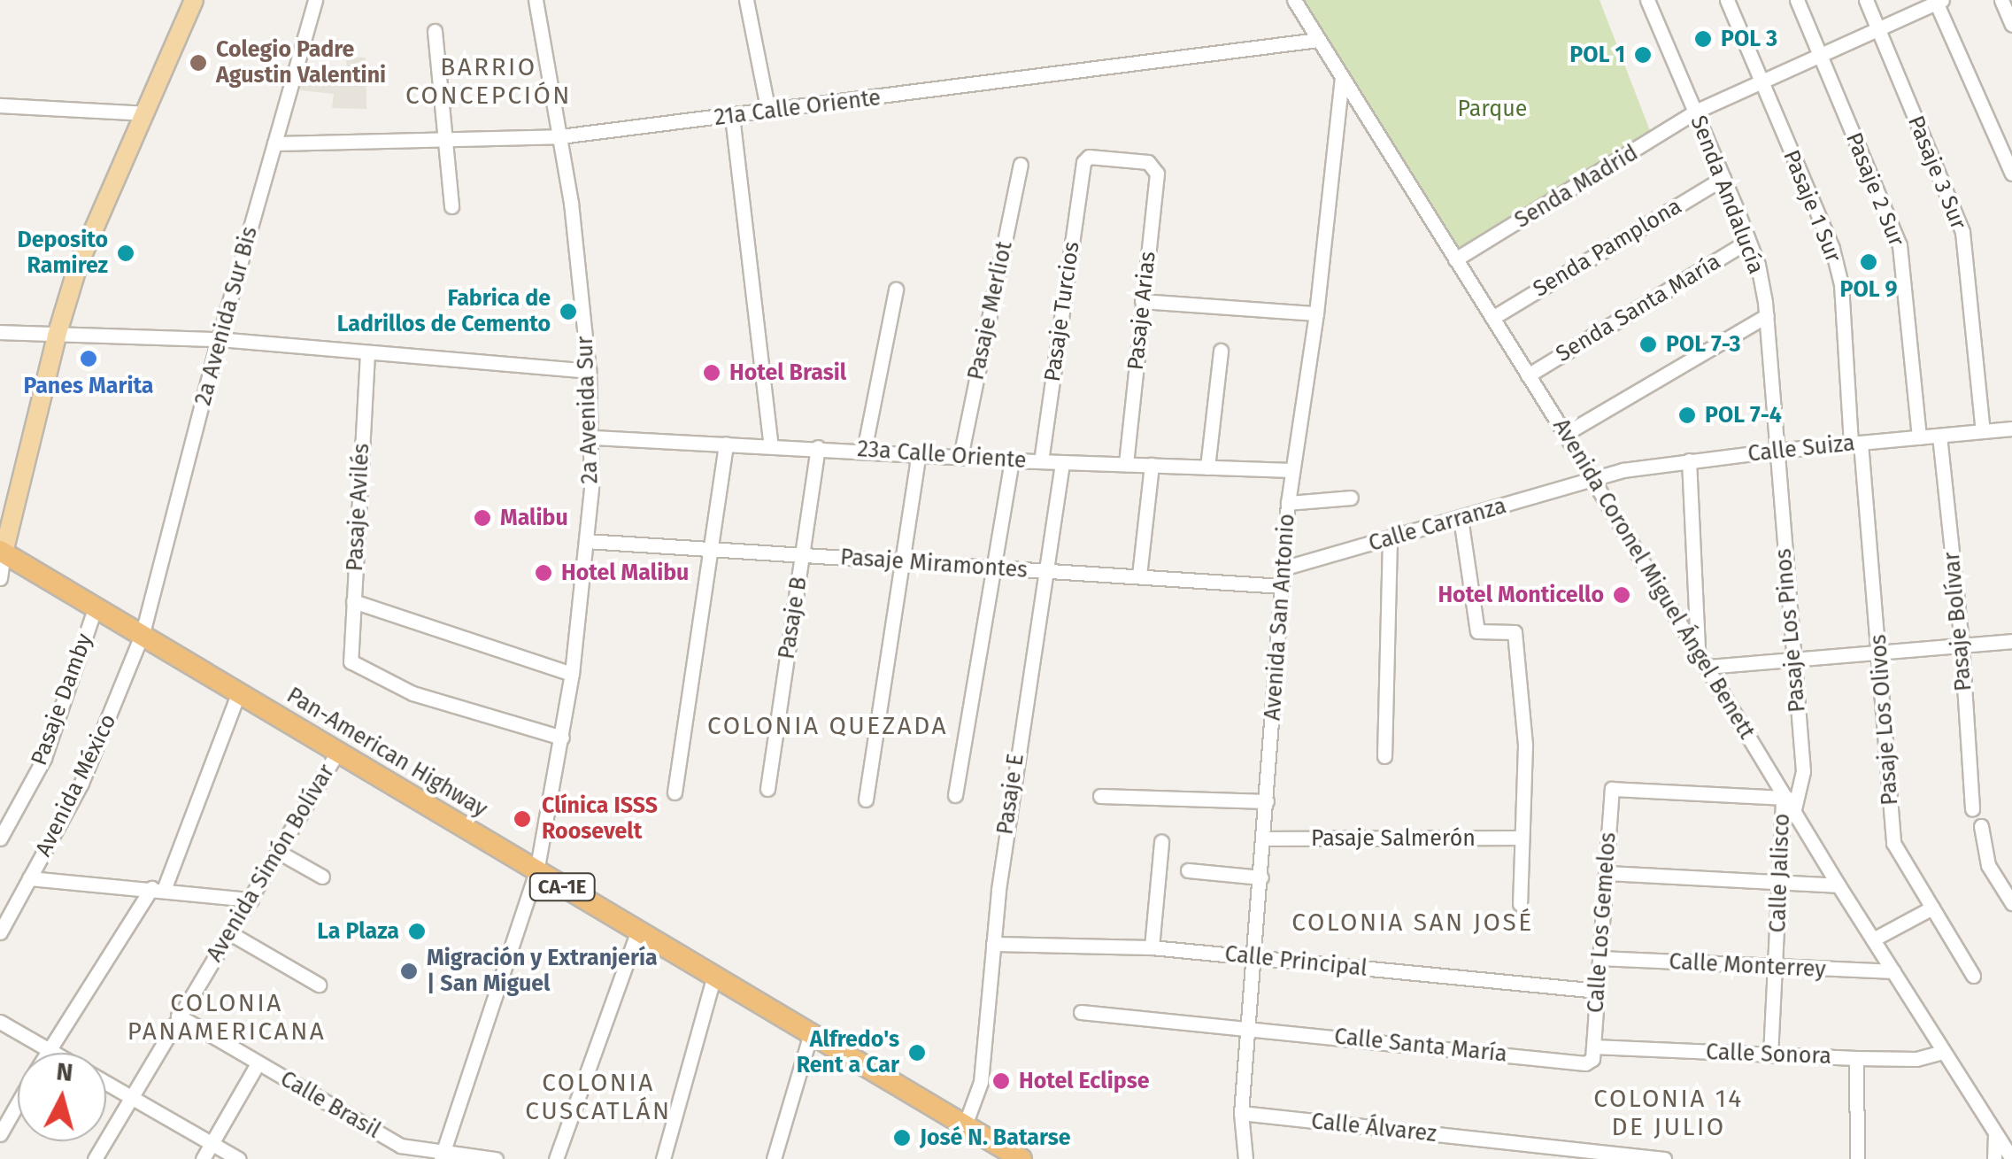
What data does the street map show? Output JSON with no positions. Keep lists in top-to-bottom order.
{
  "streets": {
    "highway": ["Pan-American Highway", "CA-1E"],
    "street": [
      "21a Calle Oriente",
      "Pasaje 3 Sur",
      "Senda Madrid",
      "Pasaje 2 Sur",
      "Senda Andalucía",
      "Pasaje 1 Sur",
      "Senda Pamplona",
      "Senda Santa María",
      "Pasaje Merliot",
      "Pasaje Arias",
      "Pasaje Turcios",
      "2a Avenida Sur Bis",
      "2a Avenida Sur",
      "Calle Suiza",
      "23a Calle Oriente",
      "Pasaje Avilés",
      "Calle Carranza",
      "Pasaje Miramontes",
      "Avenida Coronel Miguel Ángel Benett",
      "Avenida San Antonio",
      "Pasaje B",
      "Pasaje Bolívar",
      "Pasaje Los Pinos",
      "Pasaje Damby",
      "Pasaje Los Olivos",
      "Avenida México",
      "Pasaje E",
      "Pasaje Salmerón",
      "Avenida Simón Bolívar",
      "Calle Jalisco",
      "Calle Los Gemelos",
      "Calle Principal",
      "Calle Monterrey",
      "Calle Santa María",
      "Calle Sonora",
      "Calle Brasil",
      "Calle Álvarez"
    ]
  },
  "crossings": [
    ["21a Calle Oriente", "2a Avenida Sur Bis"],
    ["21a Calle Oriente", "2a Avenida Sur"],
    ["21a Calle Oriente", "Avenida Coronel Miguel Ángel Benett"],
    ["Pasaje 3 Sur", "Senda Madrid"],
    ["Pasaje 3 Sur", "Calle Suiza"],
    ["Senda Madrid", "Pasaje 2 Sur"],
    ["Senda Madrid", "Senda Andalucía"],
    ["Senda Madrid", "Pasaje 1 Sur"],
    ["Senda Madrid", "Avenida Coronel Miguel Ángel Benett"],
    ["Pasaje 2 Sur", "Calle Suiza"],
    ["Senda Andalucía", "Senda Pamplona"],
    ["Senda Andalucía", "Senda Santa María"],
    ["Senda Andalucía", "Calle Suiza"],
    ["Senda Andalucía", "Pasaje Los Pinos"],
    ["Pasaje 1 Sur", "Calle Suiza"],
    ["Pasaje 1 Sur", "Pasaje Los Olivos"],
    ["Senda Pamplona", "Avenida Coronel Miguel Ángel Benett"],
    ["Senda Santa María", "Avenida Coronel Miguel Ángel Benett"],
    ["Pasaje Merliot", "23a Calle Oriente"],
    ["Pasaje Arias", "Pasaje Turcios"],
    ["Pasaje Arias", "23a Calle Oriente"],
    ["Pasaje Turcios", "23a Calle Oriente"],
    ["2a Avenida Sur Bis", "Pan-American Highway"],
    ["2a Avenida Sur Bis", "Avenida México"],
    ["2a Avenida Sur", "23a Calle Oriente"],
    ["2a Avenida Sur", "Pasaje Avilés"],
    ["2a Avenida Sur", "Pasaje Miramontes"],
    ["2a Avenida Sur", "Pan-American Highway"],
    ["2a Avenida Sur", "Calle Brasil"],
    ["Calle Suiza", "Calle Carranza"],
    ["Calle Suiza", "Avenida Coronel Miguel Ángel Benett"],
    ["Calle Suiza", "Pasaje Bolívar"],
    ["Calle Suiza", "Pasaje Los Pinos"],
    ["Calle Suiza", "Pasaje Los Olivos"],
    ["23a Calle Oriente", "Avenida San Antonio"],
    ["23a Calle Oriente", "Pasaje B"],
    ["23a Calle Oriente", "Pasaje E"],
    ["Calle Carranza", "Avenida Coronel Miguel Ángel Benett"],
    ["Calle Carranza", "Avenida San Antonio"],
    ["Pasaje Miramontes", "Avenida San Antonio"],
    ["Pasaje Miramontes", "Pasaje B"],
    ["Pasaje Miramontes", "Pasaje E"],
    ["Avenida Coronel Miguel Ángel Benett", "Avenida San Antonio"],
    ["Avenida Coronel Miguel Ángel Benett", "Pasaje Los Pinos"],
    ["Avenida Coronel Miguel Ángel Benett", "Calle Jalisco"],
    ["Avenida Coronel Miguel Ángel Benett", "Calle Los Gemelos"],
    ["Avenida Coronel Miguel Ángel Benett", "Calle Monterrey"],
    ["Avenida Coronel Miguel Ángel Benett", "Calle Sonora"],
    ["Avenida San Antonio", "Pasaje Salmerón"],
    ["Avenida San Antonio", "Calle Principal"],
    ["Avenida San Antonio", "Calle Santa María"],
    ["Avenida San Antonio", "Calle Álvarez"],
    ["Pasaje Los Pinos", "Calle Jalisco"],
    ["Pasaje Los Pinos", "Calle Los Gemelos"],
    ["Pasaje Damby", "Pan-American Highway"],
    ["Pan-American Highway", "Avenida México"],
    ["Pan-American Highway", "Pasaje E"],
    ["Pan-American Highway", "Avenida Simón Bolívar"],
    ["Pasaje E", "Calle Principal"],
    ["Avenida Simón Bolívar", "Calle Brasil"],
    ["Calle Jalisco", "Calle Los Gemelos"],
    ["Calle Jalisco", "Calle Monterrey"],
    ["Calle Jalisco", "Calle Sonora"],
    ["Calle Los Gemelos", "Calle Principal"],
    ["Calle Los Gemelos", "Calle Monterrey"],
    ["Calle Los Gemelos", "Calle Santa María"],
    ["Calle Los Gemelos", "Calle Sonora"],
    ["Calle Santa María", "Calle Sonora"]
  ],
  "districts": [
    "BARRIO CONCEPCIÓN",
    "COLONIA QUEZADA",
    "COLONIA SAN JOSÉ",
    "COLONIA PANAMERICANA",
    "COLONIA CUSCATLÁN",
    "COLONIA 14 DE JULIO"
  ],
  "parks": ["Parque"],
  "places": [
    "POL 3",
    "POL 1",
    "Colegio Padre Agustin Valentini",
    "Deposito Ramirez",
    "POL 9",
    "Fabrica de Ladrillos de Cemento",
    "POL 7-3",
    "Panes Marita",
    "Hotel Brasil",
    "POL 7-4",
    "Malibu",
    "Hotel Malibu",
    "Hotel Monticello",
    "Clínica ISSS Roosevelt",
    "La Plaza",
    "Migración y Extranjería | San Miguel",
    "Alfredo's Rent a Car",
    "Hotel Eclipse",
    "José N. Batarse"
  ],
  "north": "top"
}
